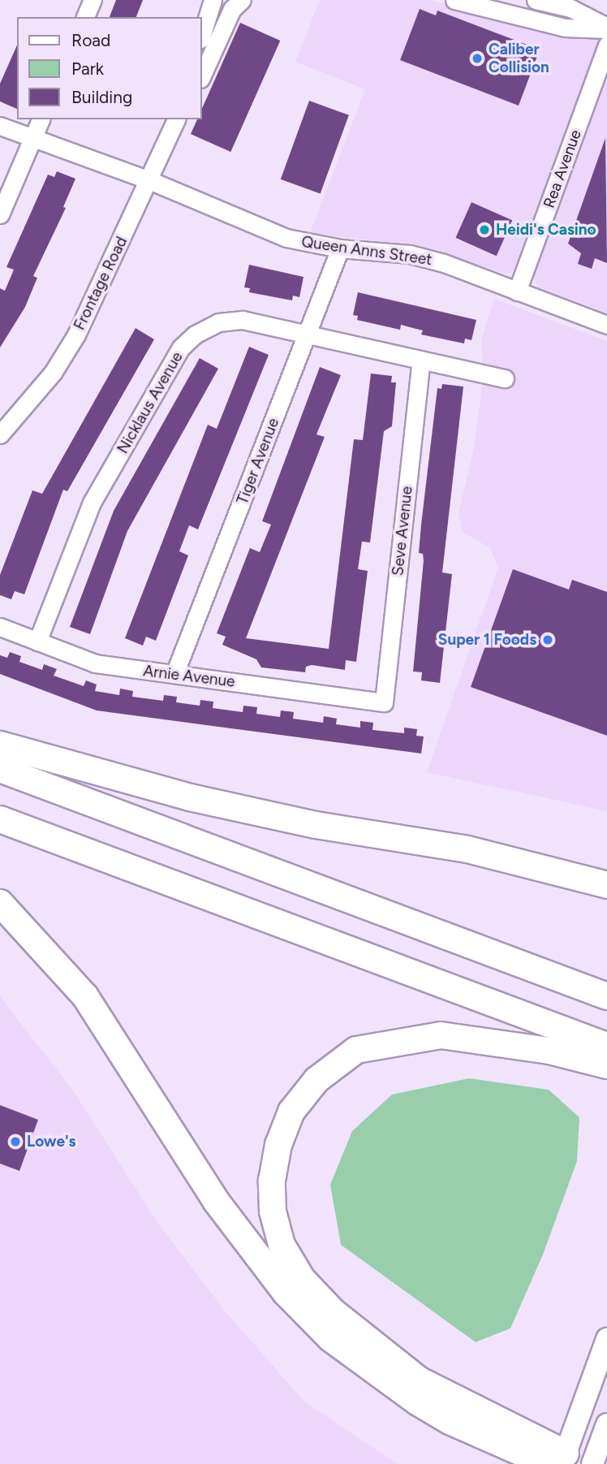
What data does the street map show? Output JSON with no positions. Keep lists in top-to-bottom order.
{
  "streets": {
    "street": [
      "Rea Avenue",
      "Queen Anns Street",
      "Frontage Road",
      "Nicklaus Avenue",
      "Tiger Avenue",
      "Seve Avenue",
      "Arnie Avenue"
    ]
  },
  "crossings": [
    ["Rea Avenue", "Queen Anns Street"],
    ["Queen Anns Street", "Frontage Road"],
    ["Queen Anns Street", "Tiger Avenue"],
    ["Nicklaus Avenue", "Tiger Avenue"],
    ["Nicklaus Avenue", "Seve Avenue"],
    ["Nicklaus Avenue", "Arnie Avenue"],
    ["Tiger Avenue", "Arnie Avenue"],
    ["Seve Avenue", "Arnie Avenue"]
  ],
  "places": [
    "Caliber Collision",
    "Heidi's Casino",
    "Super 1 Foods",
    "Lowe's"
  ],
  "legend": ["Road", "Park", "Building"]
}
